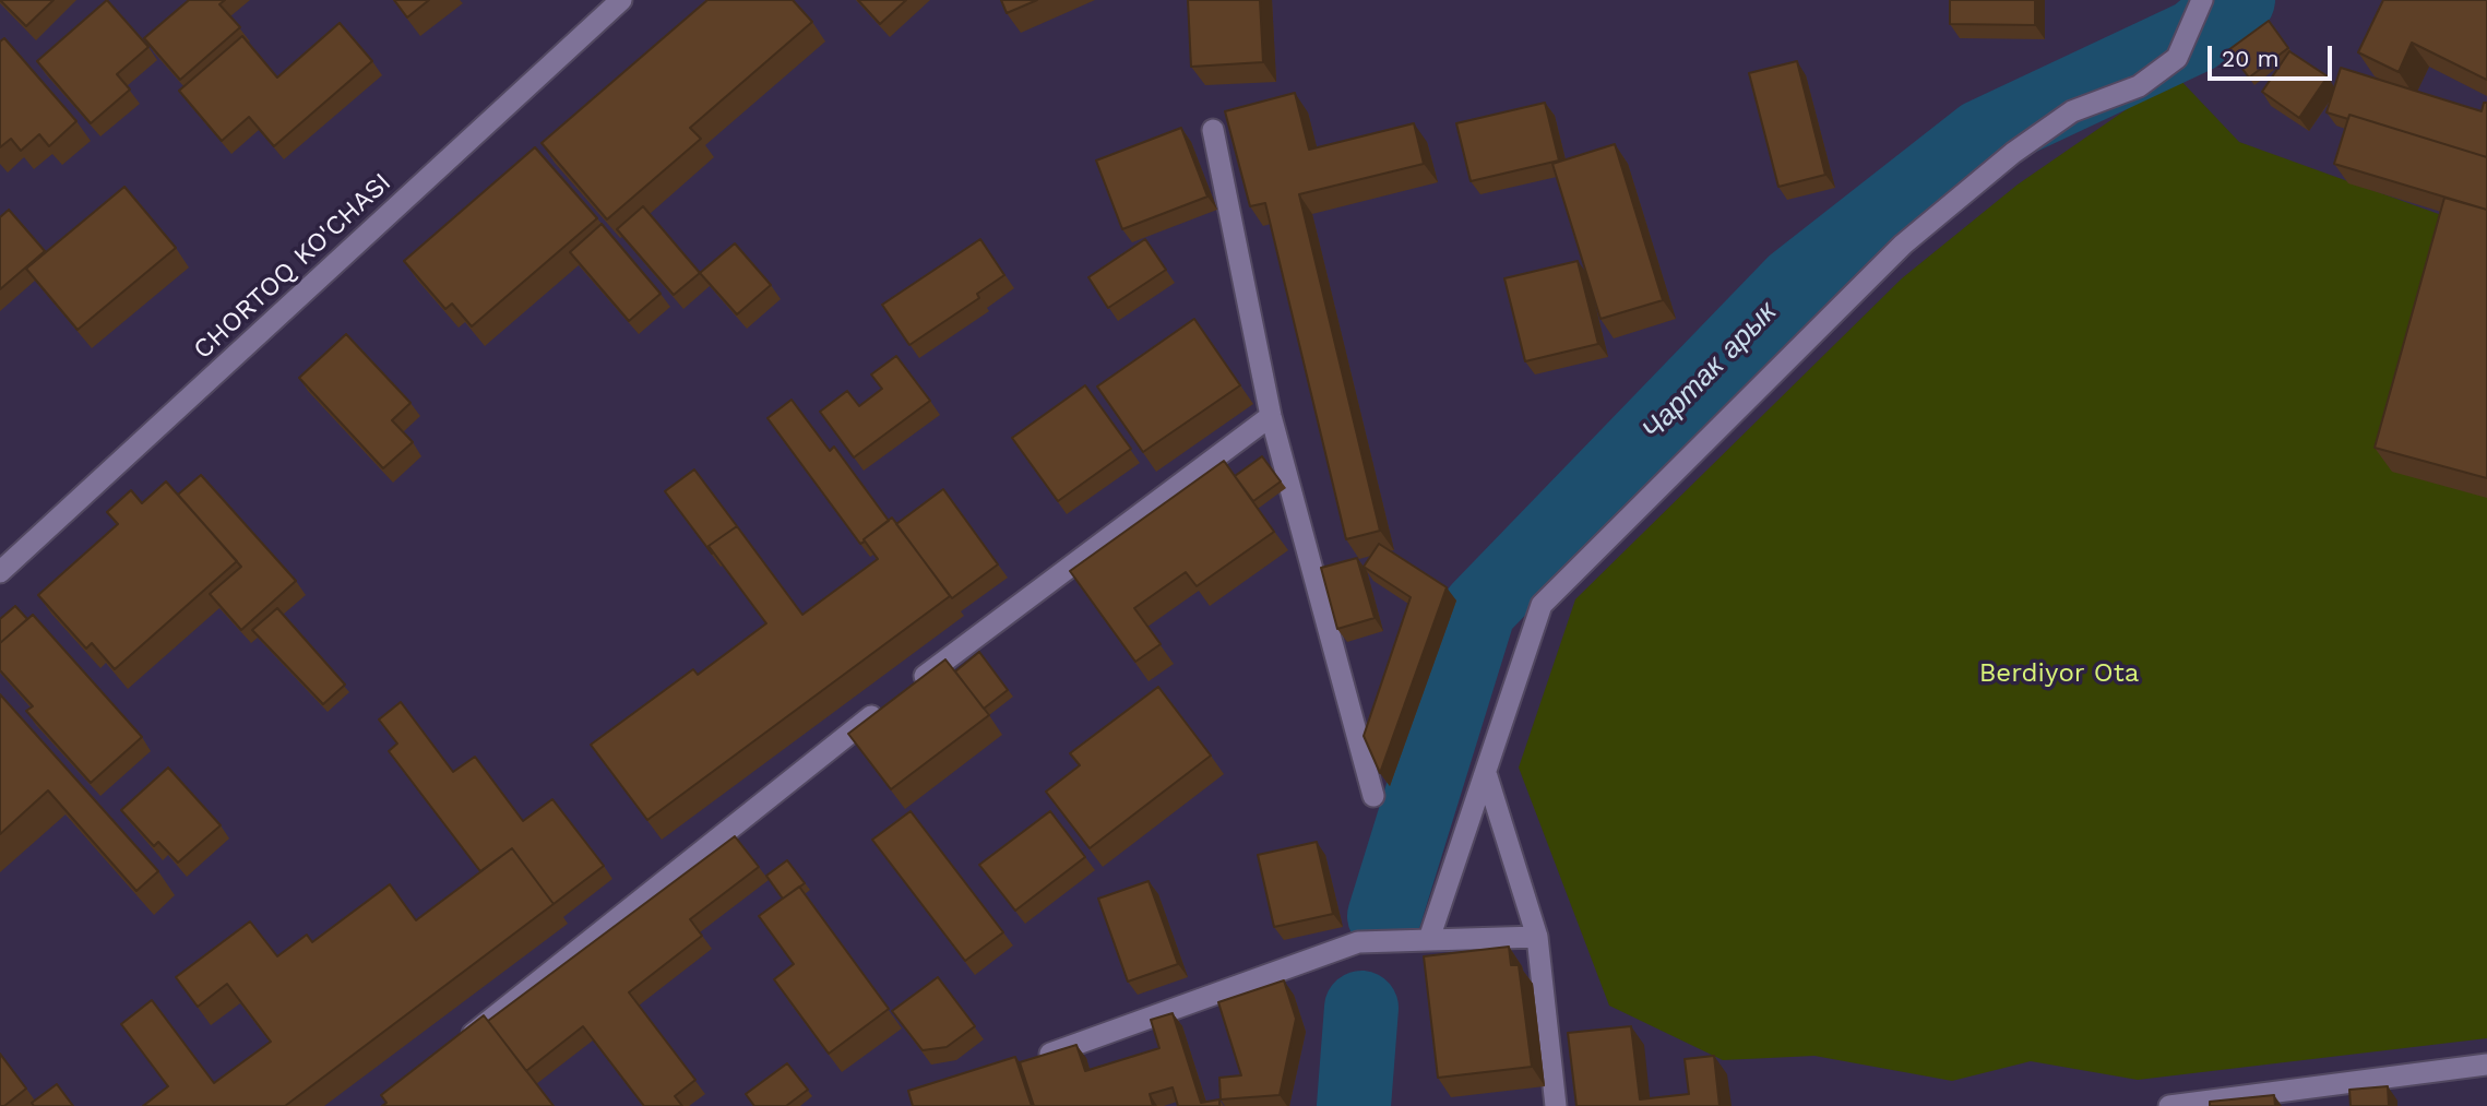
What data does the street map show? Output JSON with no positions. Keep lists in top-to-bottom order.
{
  "streets": {
    "street": ["CHORTOQ KO'CHASI"]
  },
  "water": ["Чартак арык"],
  "parks": ["Berdiyor Ota"],
  "scale_bar": "20 m"
}
